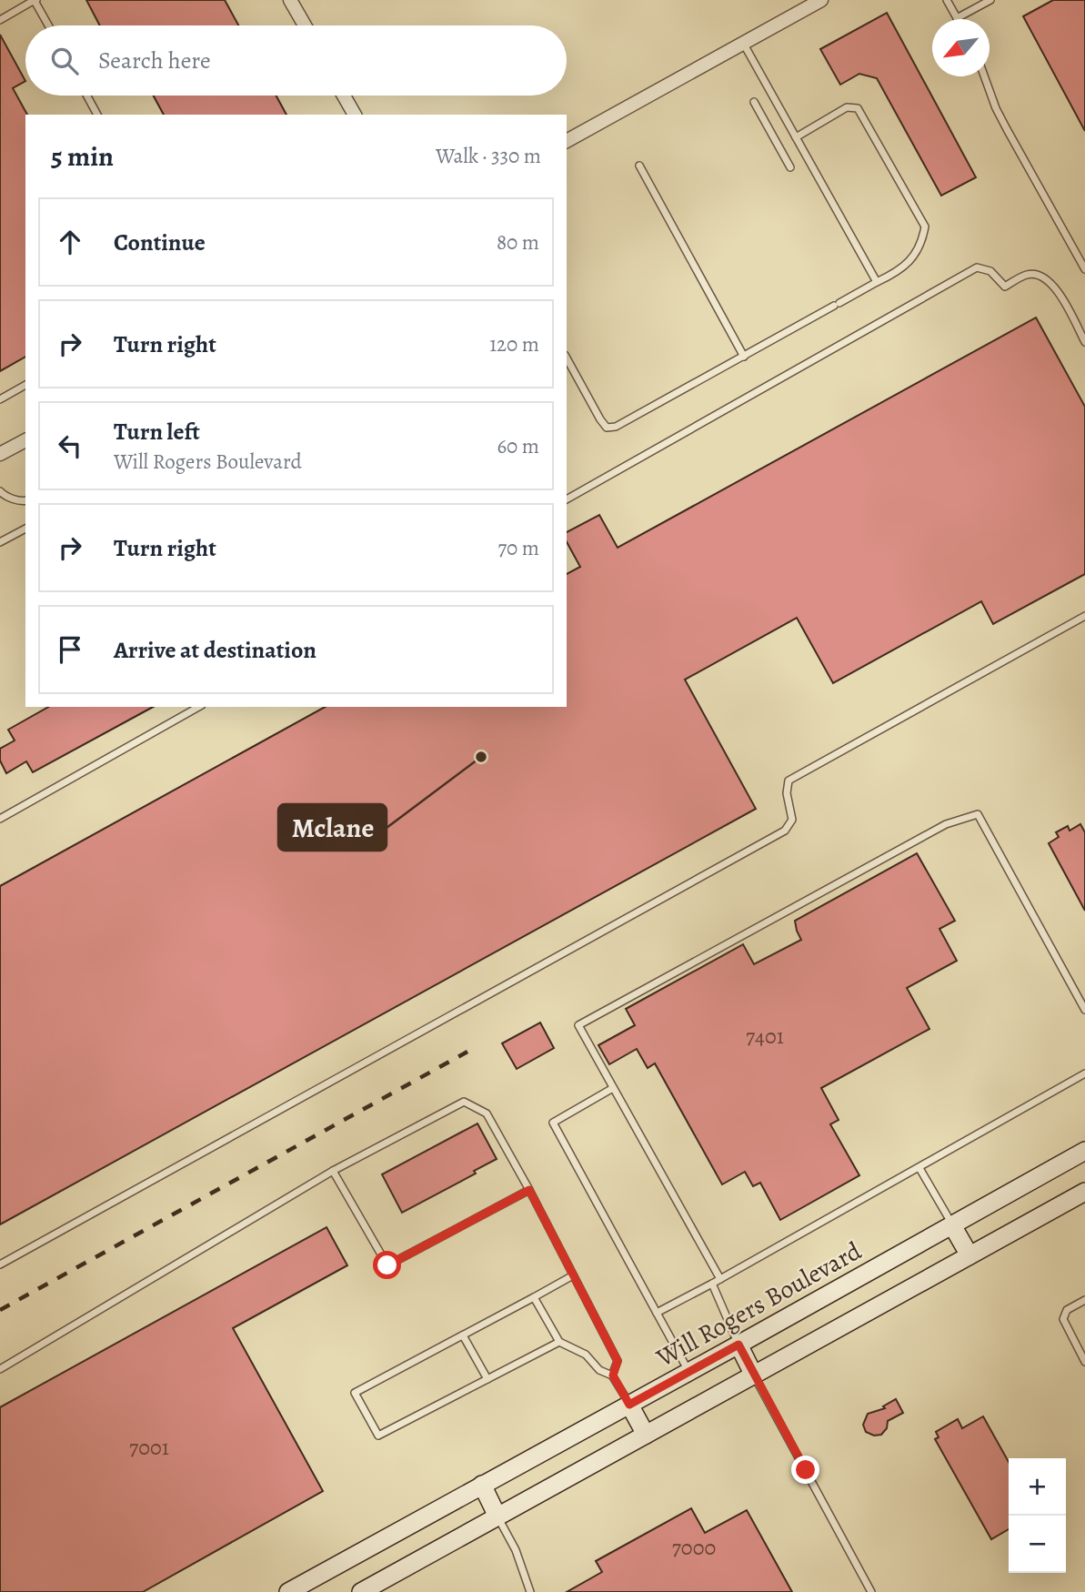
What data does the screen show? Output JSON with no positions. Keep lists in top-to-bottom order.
{
  "streets": {
    "main road": ["Will Rogers Boulevard"]
  },
  "places": ["Mclane"],
  "house_numbers": ["7401", "7001", "7000"],
  "north": "bottom left",
  "page": {
    "search": "Search here",
    "heading": ["5 min", "Walk · 330 m"],
    "list": [
      ["Continue", "80 m"],
      ["Turn right", "120 m"],
      ["Turn left", "Will Rogers Boulevard", "60 m"],
      ["Turn right", "70 m"],
      "Arrive at destination"
    ],
    "map_buttons": ["+", "−"]
  }
}
